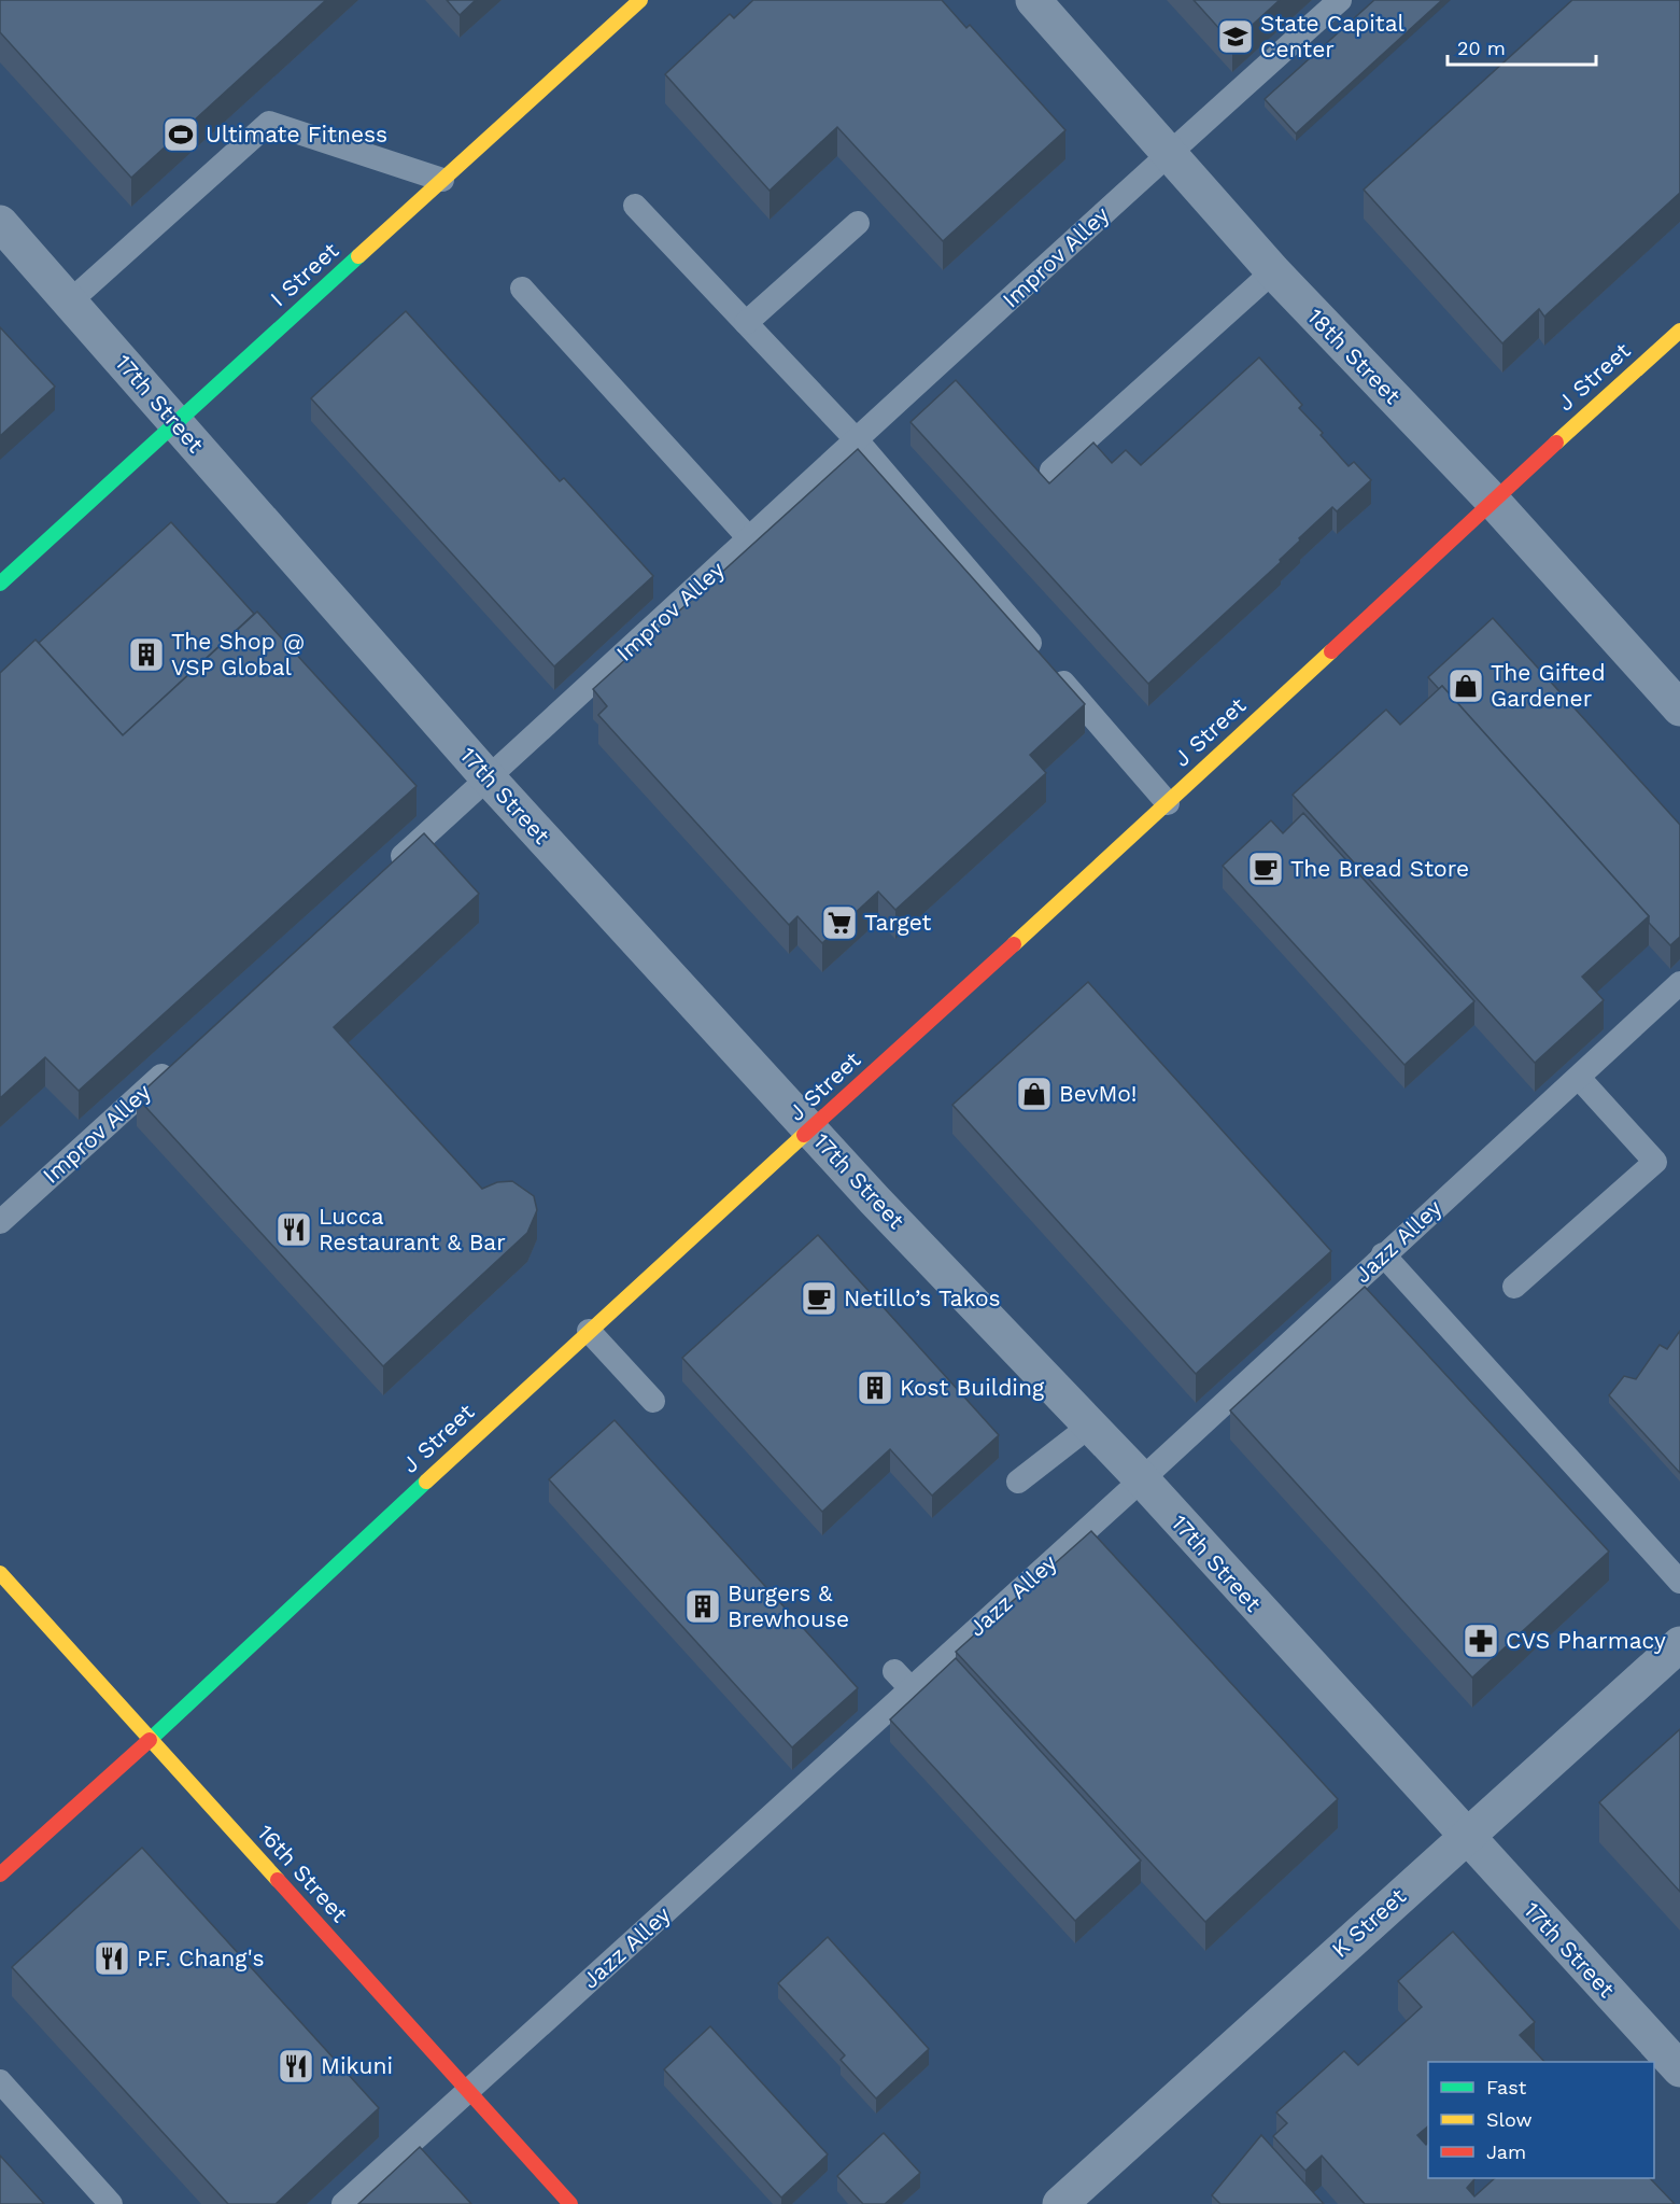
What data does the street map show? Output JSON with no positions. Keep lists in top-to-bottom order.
{
  "streets": {
    "main road": ["I Street", "J Street", "16th Street"],
    "street": ["18th Street", "17th Street", "K Street"],
    "lane": ["Improv Alley", "Jazz Alley"]
  },
  "crossings": [
    ["Improv Alley", "18th Street"],
    ["Improv Alley", "17th Street"],
    ["I Street", "17th Street"],
    ["18th Street", "J Street"],
    ["J Street", "17th Street"],
    ["J Street", "16th Street"],
    ["17th Street", "Jazz Alley"],
    ["17th Street", "K Street"],
    ["Jazz Alley", "16th Street"]
  ],
  "places": {
    "school or university": ["State Capital Center"],
    "sports": ["Ultimate Fitness"],
    "building": ["The Shop @ VSP Global", "Kost Building", "Burgers & Brewhouse"],
    "shop": ["The Gifted Gardener", "BevMo!"],
    "cafe": ["The Bread Store", "Netillo’s Takos"],
    "supermarket": ["Target"],
    "restaurant": ["Lucca Restaurant & Bar", "P.F. Chang's", "Mikuni"],
    "pharmacy": ["CVS Pharmacy"]
  },
  "legend": ["Fast", "Slow", "Jam"],
  "scale_bar": "20 m"
}
